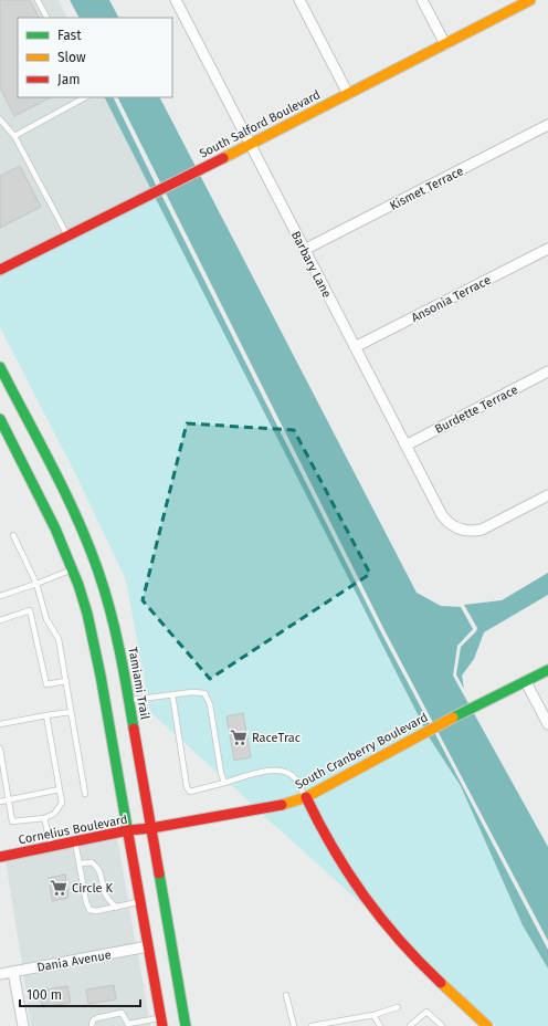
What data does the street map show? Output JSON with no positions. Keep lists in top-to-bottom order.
{
  "streets": {
    "street": [
      "South Salford Boulevard",
      "Kismet Terrace",
      "Barbary Lane",
      "Ansonia Terrace",
      "Burdette Terrace",
      "Tamiami Trail",
      "South Cranberry Boulevard",
      "Cornelius Boulevard",
      "Dania Avenue"
    ]
  },
  "crossings": [
    ["South Salford Boulevard", "Barbary Lane"],
    ["Kismet Terrace", "Barbary Lane"],
    ["Barbary Lane", "Ansonia Terrace"],
    ["Barbary Lane", "Burdette Terrace"],
    ["Tamiami Trail", "South Cranberry Boulevard"],
    ["Tamiami Trail", "Cornelius Boulevard"],
    ["South Cranberry Boulevard", "Cornelius Boulevard"]
  ],
  "places": {
    "supermarket": ["RaceTrac", "Circle K"]
  },
  "legend": ["Fast", "Slow", "Jam"],
  "scale_bar": "100 m"
}
